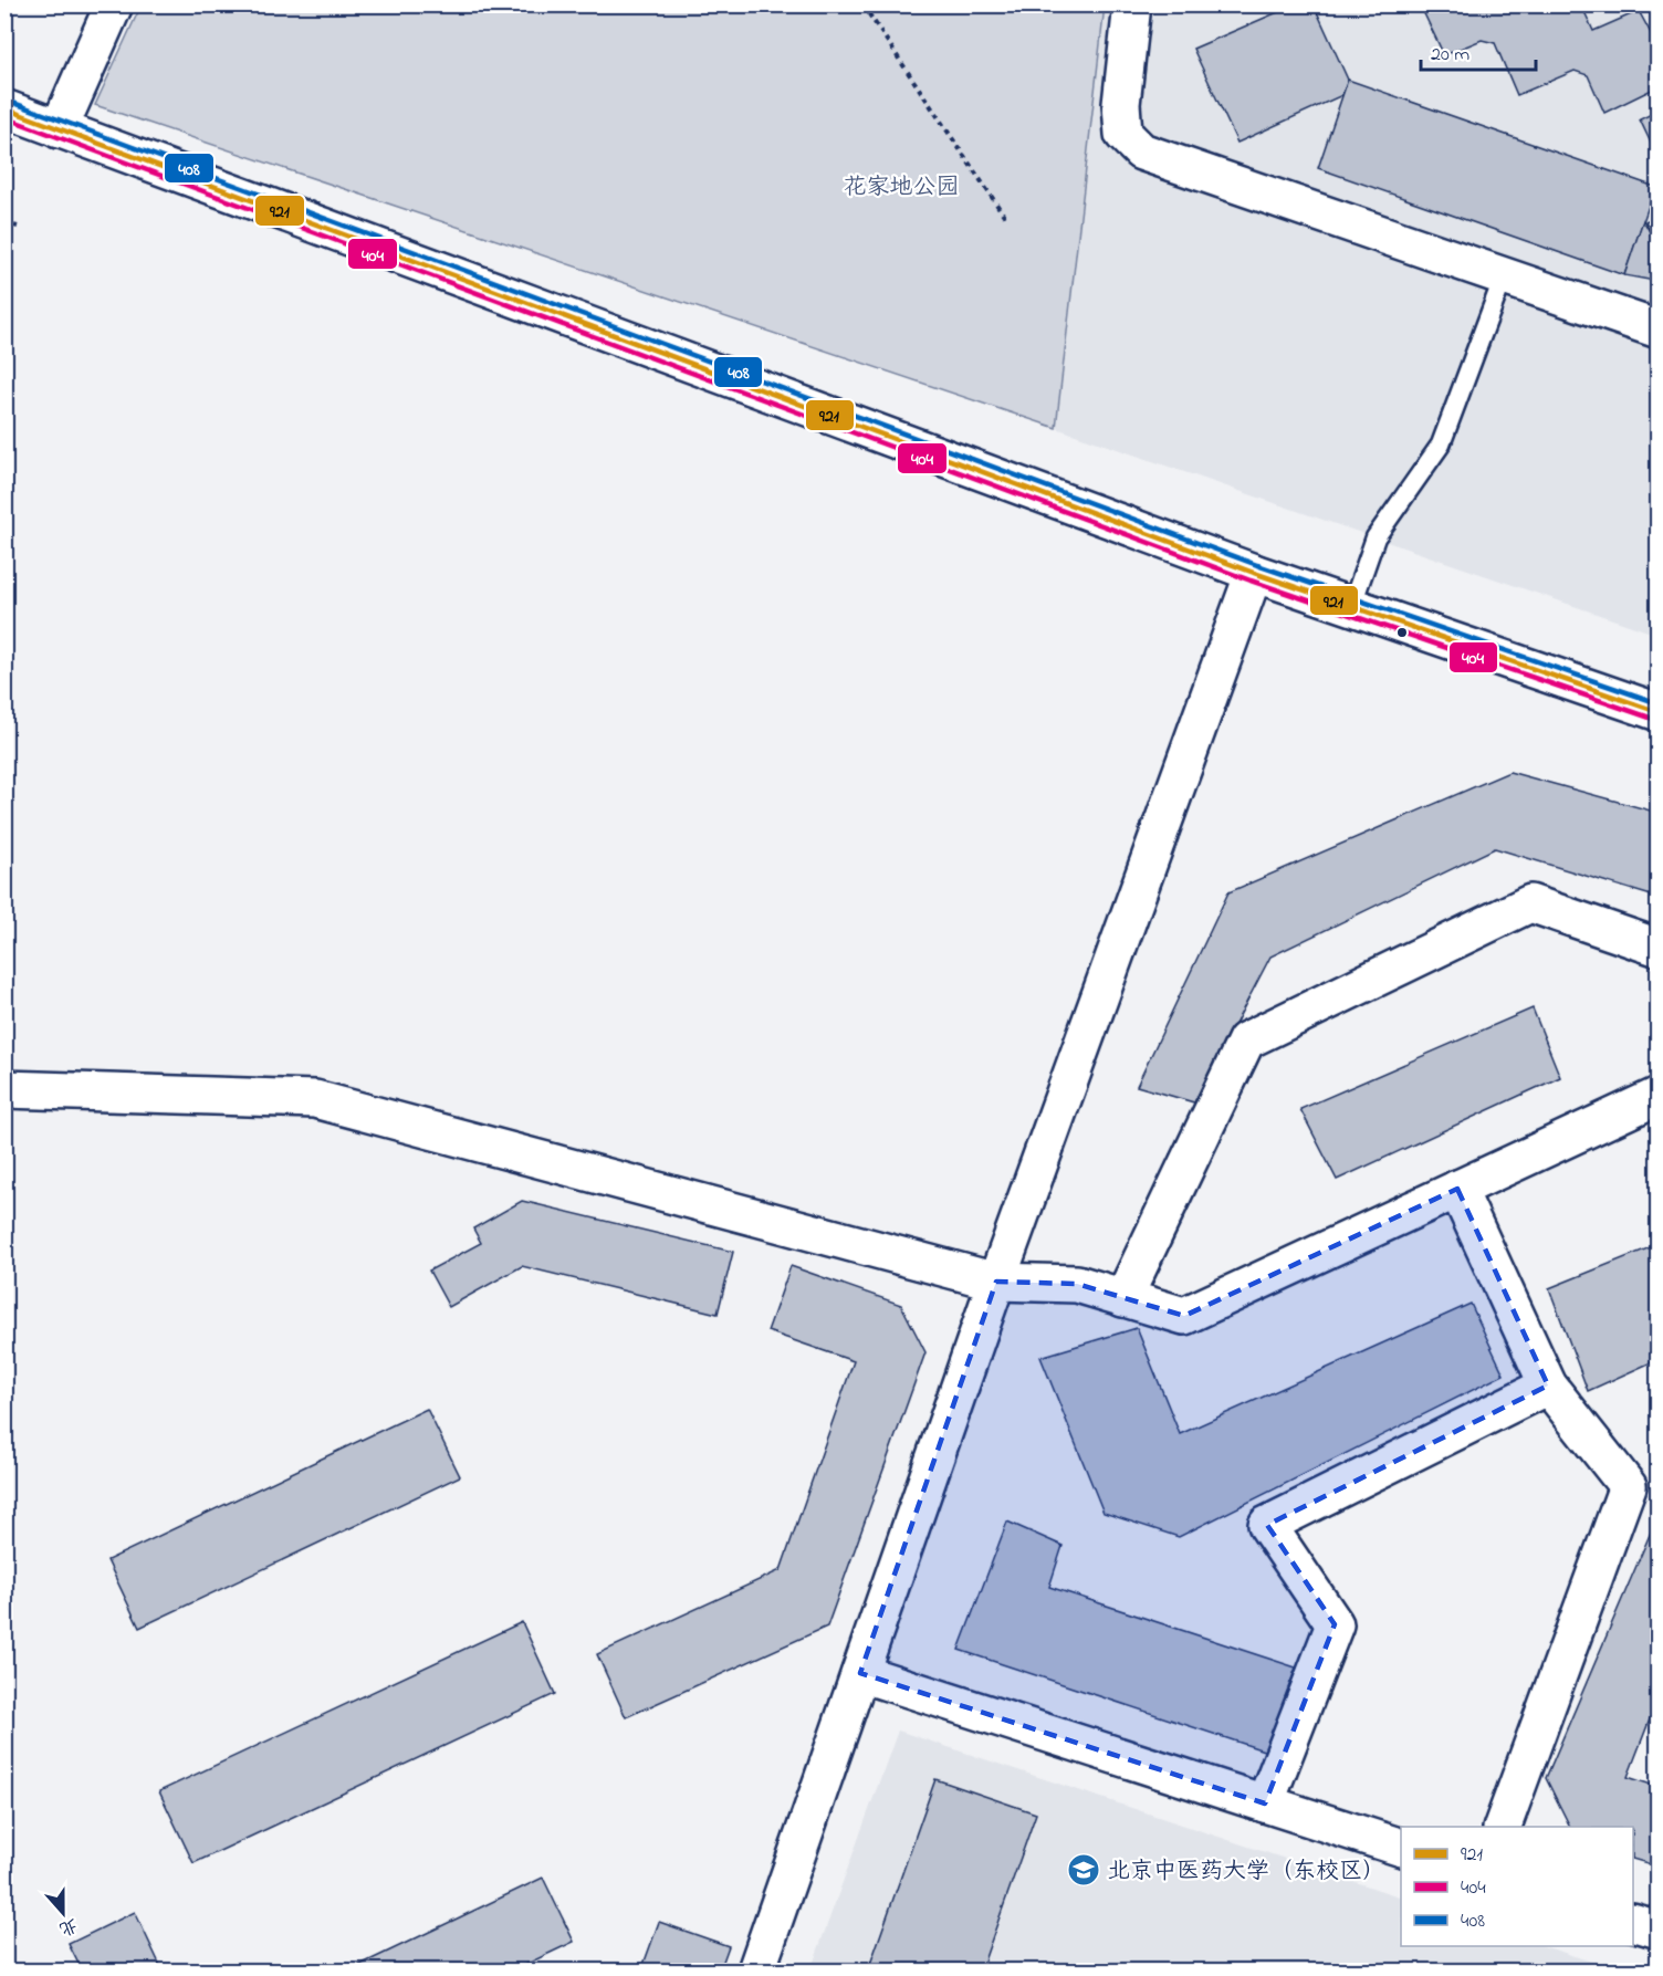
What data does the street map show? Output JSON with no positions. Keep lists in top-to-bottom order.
{
  "parks": ["花家地公园"],
  "places": {
    "school or university": ["北京中医药大学（东校区）"]
  },
  "lines": ["transit line 408", "transit line 921", "transit line 404"],
  "legend": ["921", "404", "408"],
  "scale_bar": "20 m",
  "north": "bottom"
}
